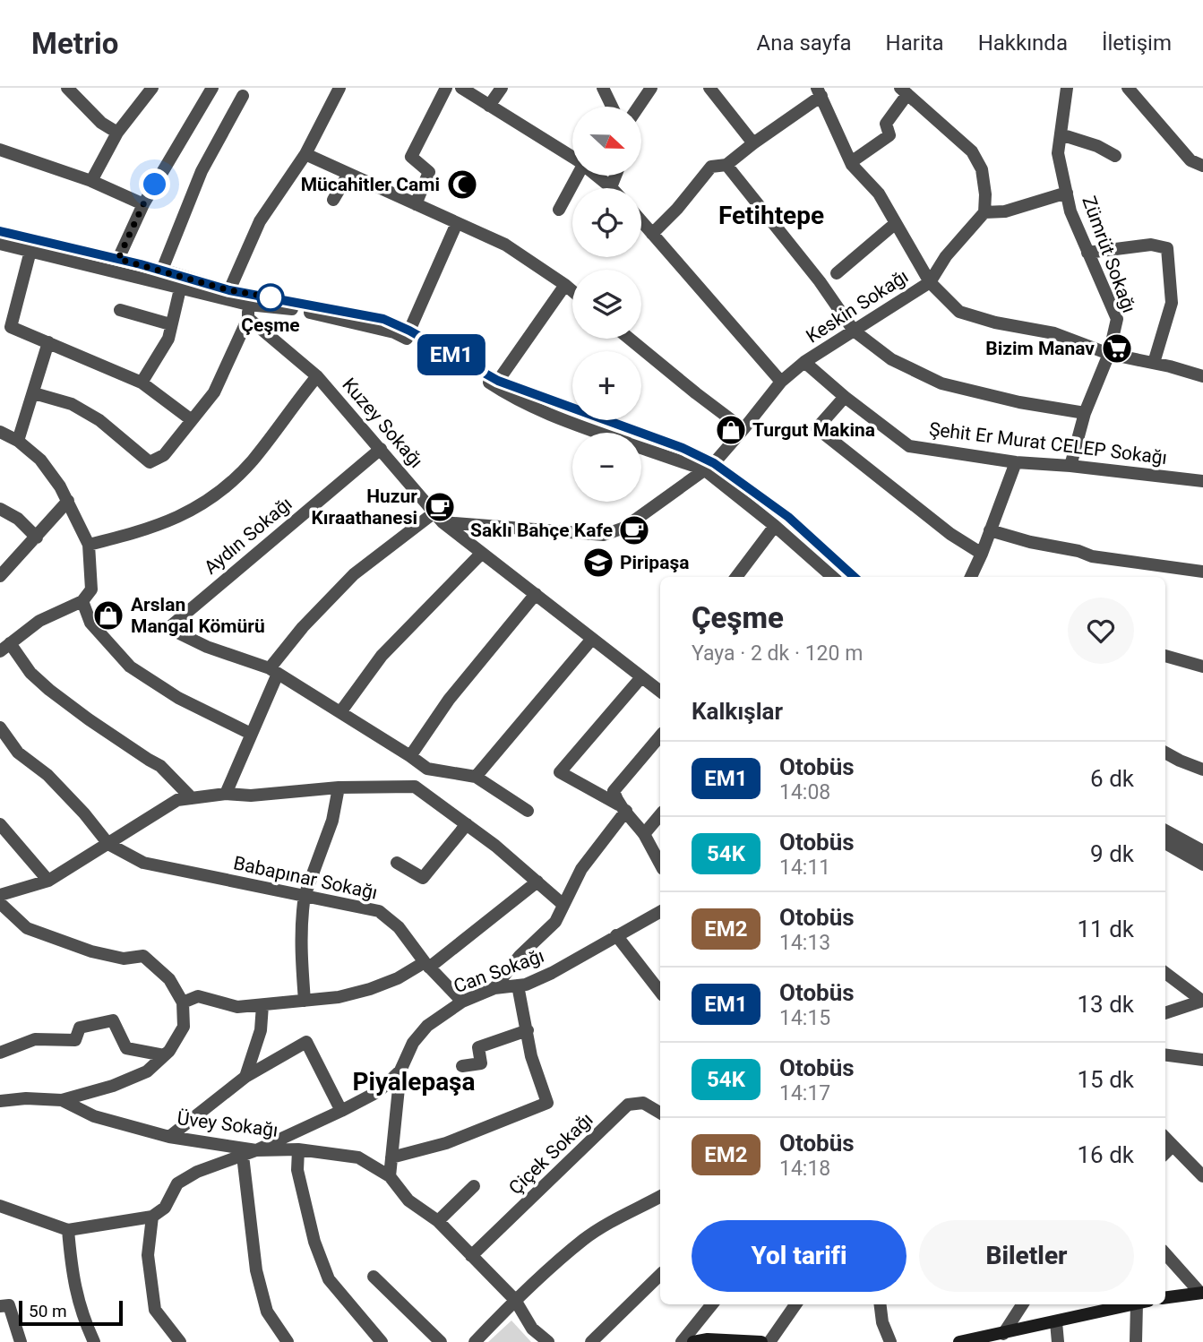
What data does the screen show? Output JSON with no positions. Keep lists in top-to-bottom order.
{
  "streets": {
    "street": [
      "Zümrüt Sokağı",
      "Keskin Sokağı",
      "Kuzey Sokağı",
      "Şehit Er Murat CELEP Sokağı",
      "Aydın Sokağı",
      "Babapınar Sokağı",
      "Can Sokağı",
      "Üvey Sokağı",
      "Çiçek Sokağı"
    ]
  },
  "crossings": [
    ["Zümrüt Sokağı", "Şehit Er Murat CELEP Sokağı"],
    ["Keskin Sokağı", "Kuzey Sokağı"],
    ["Keskin Sokağı", "Şehit Er Murat CELEP Sokağı"],
    ["Kuzey Sokağı", "Aydın Sokağı"],
    ["Babapınar Sokağı", "Can Sokağı"],
    ["Can Sokağı", "Üvey Sokağı"]
  ],
  "districts": ["Fetihtepe", "Piyalepaşa"],
  "places": {
    "mosque": ["Mücahitler Cami"],
    "other": ["Çeşme"],
    "supermarket": ["Bizim Manav"],
    "shop": ["Turgut Makina", "Arslan Mangal Kömürü"],
    "cafe": ["Huzur Kıraathanesi", "Saklı Bahçe Kafe"],
    "school or university": ["Piripaşa"]
  },
  "lines": ["bus line EM1"],
  "scale_bar": "50 m",
  "north": "right",
  "page": {
    "header": "Metrio",
    "nav": [
      "Ana sayfa",
      "Harita",
      "Hakkında",
      "İletişim"
    ],
    "on_map": "EM1",
    "map_buttons": ["+", "−"],
    "heading": [
      ["Çeşme", "Yaya · 2 dk · 120 m"],
      "Kalkışlar"
    ],
    "list": [
      {
        "mark": "EM1",
        "name": "Otobüs",
        "note": "14:08",
        "value": "6 dk"
      },
      {
        "mark": "54K",
        "name": "Otobüs",
        "note": "14:11",
        "value": "9 dk"
      },
      {
        "mark": "EM2",
        "name": "Otobüs",
        "note": "14:13",
        "value": "11 dk"
      },
      {
        "mark": "EM1",
        "name": "Otobüs",
        "note": "14:15",
        "value": "13 dk"
      },
      {
        "mark": "54K",
        "name": "Otobüs",
        "note": "14:17",
        "value": "15 dk"
      },
      {
        "mark": "EM2",
        "name": "Otobüs",
        "note": "14:18",
        "value": "16 dk"
      }
    ],
    "buttons": ["Yol tarifi", "Biletler"],
    "scale": "50 m"
  }
}
